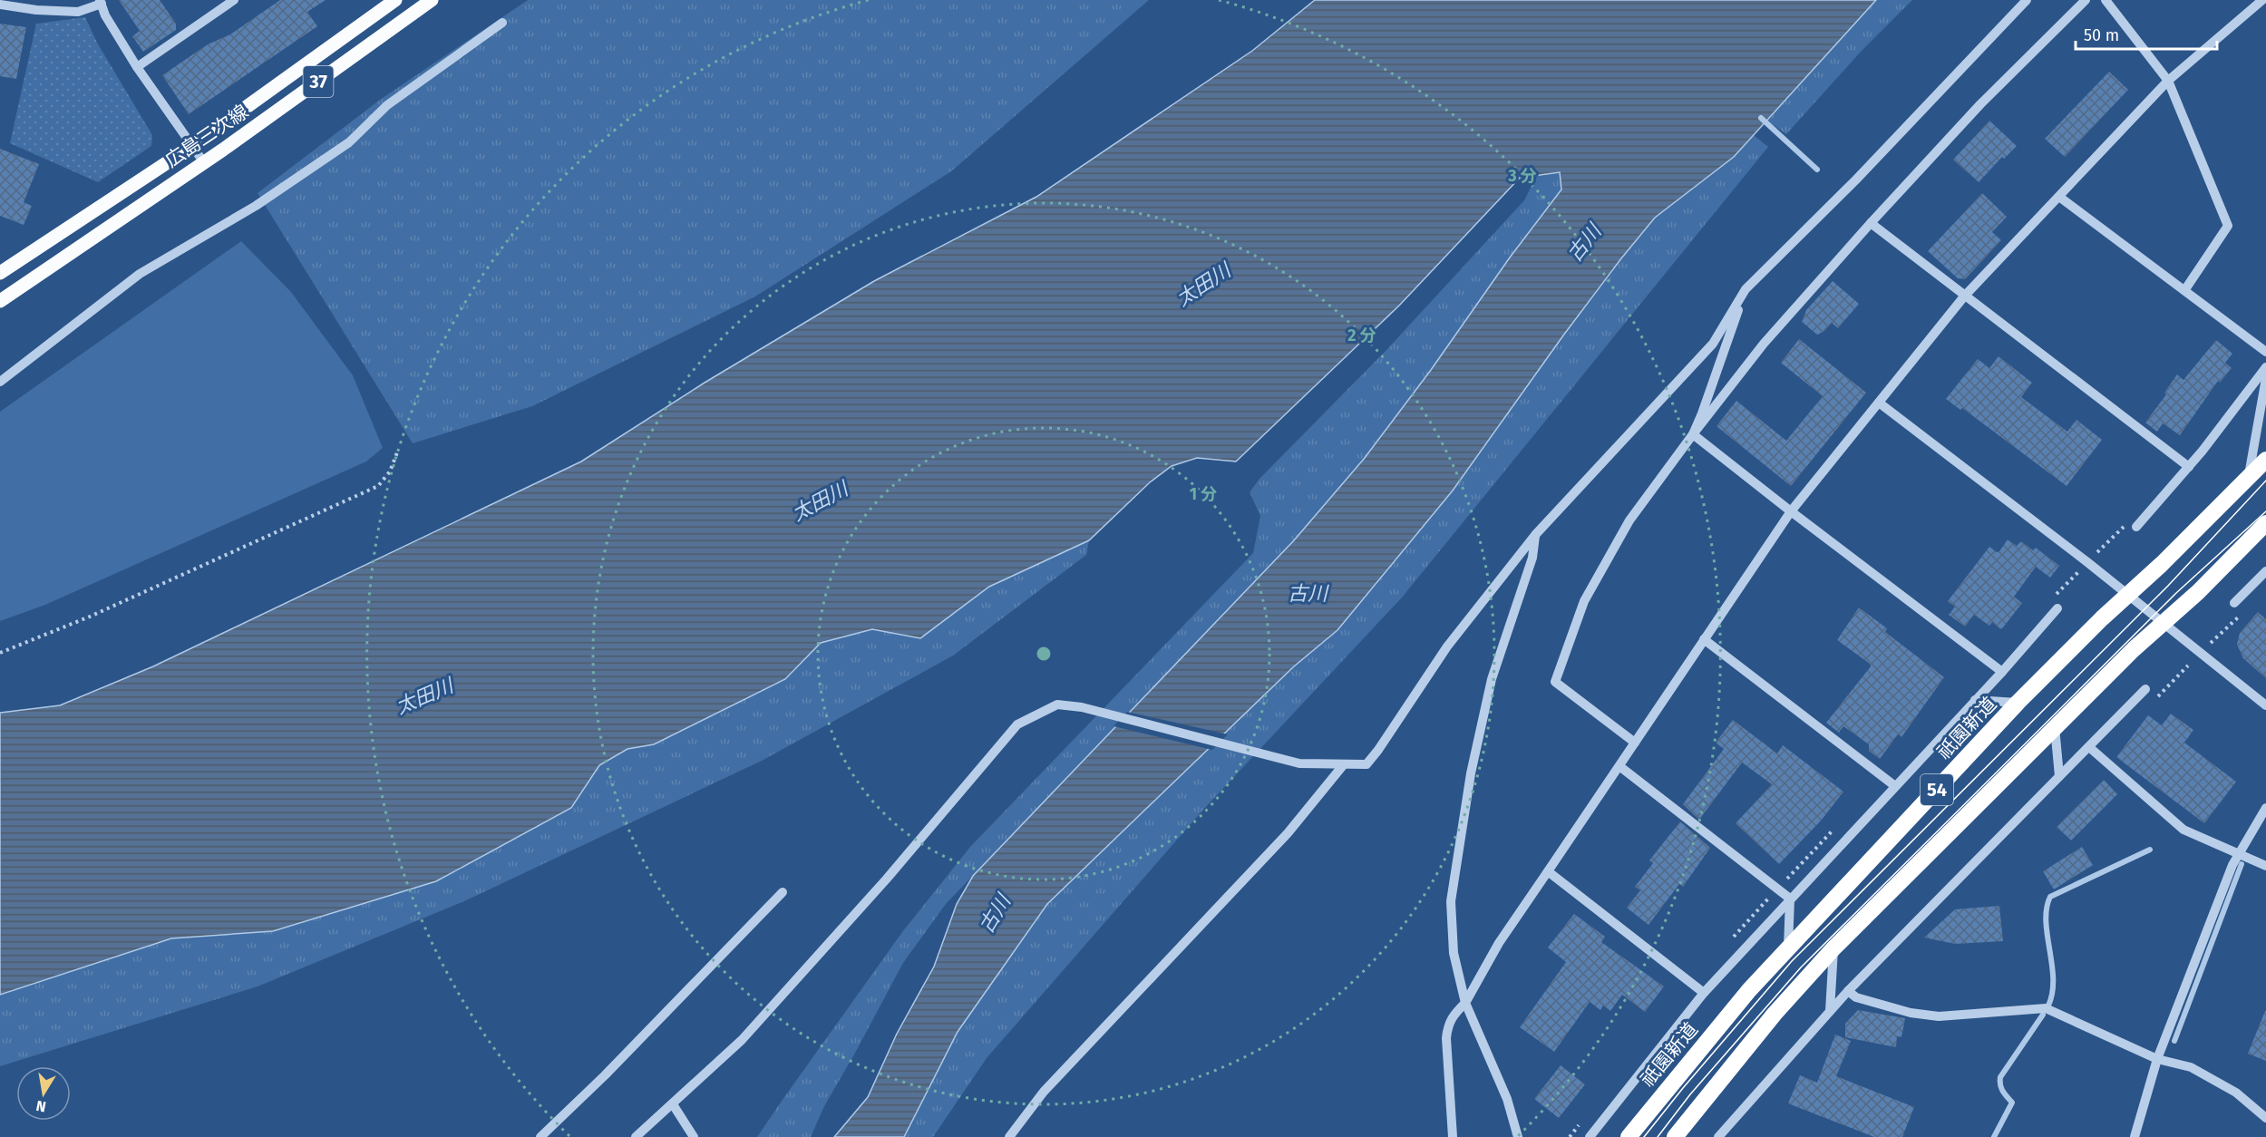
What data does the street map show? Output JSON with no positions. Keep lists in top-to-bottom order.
{
  "streets": {
    "highway": ["祇園新道", "54"],
    "main road": ["37", "広島三次線"]
  },
  "water": ["古川", "太田川"],
  "scale_bar": "50 m",
  "north": "bottom",
  "rings": ["3 分", "2 分", "1 分"]
}
